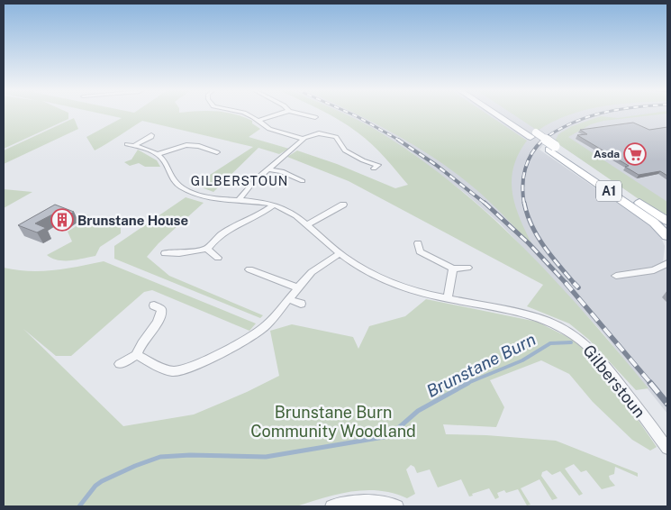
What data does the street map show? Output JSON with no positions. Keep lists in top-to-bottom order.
{
  "streets": {
    "main road": ["A1"],
    "street": ["Gilberstoun"]
  },
  "districts": ["GILBERSTOUN"],
  "water": ["Brunstane Burn"],
  "parks": ["Brunstane Burn Community Woodland"],
  "places": {
    "supermarket": ["Asda"],
    "building": ["Brunstane House"]
  }
}
